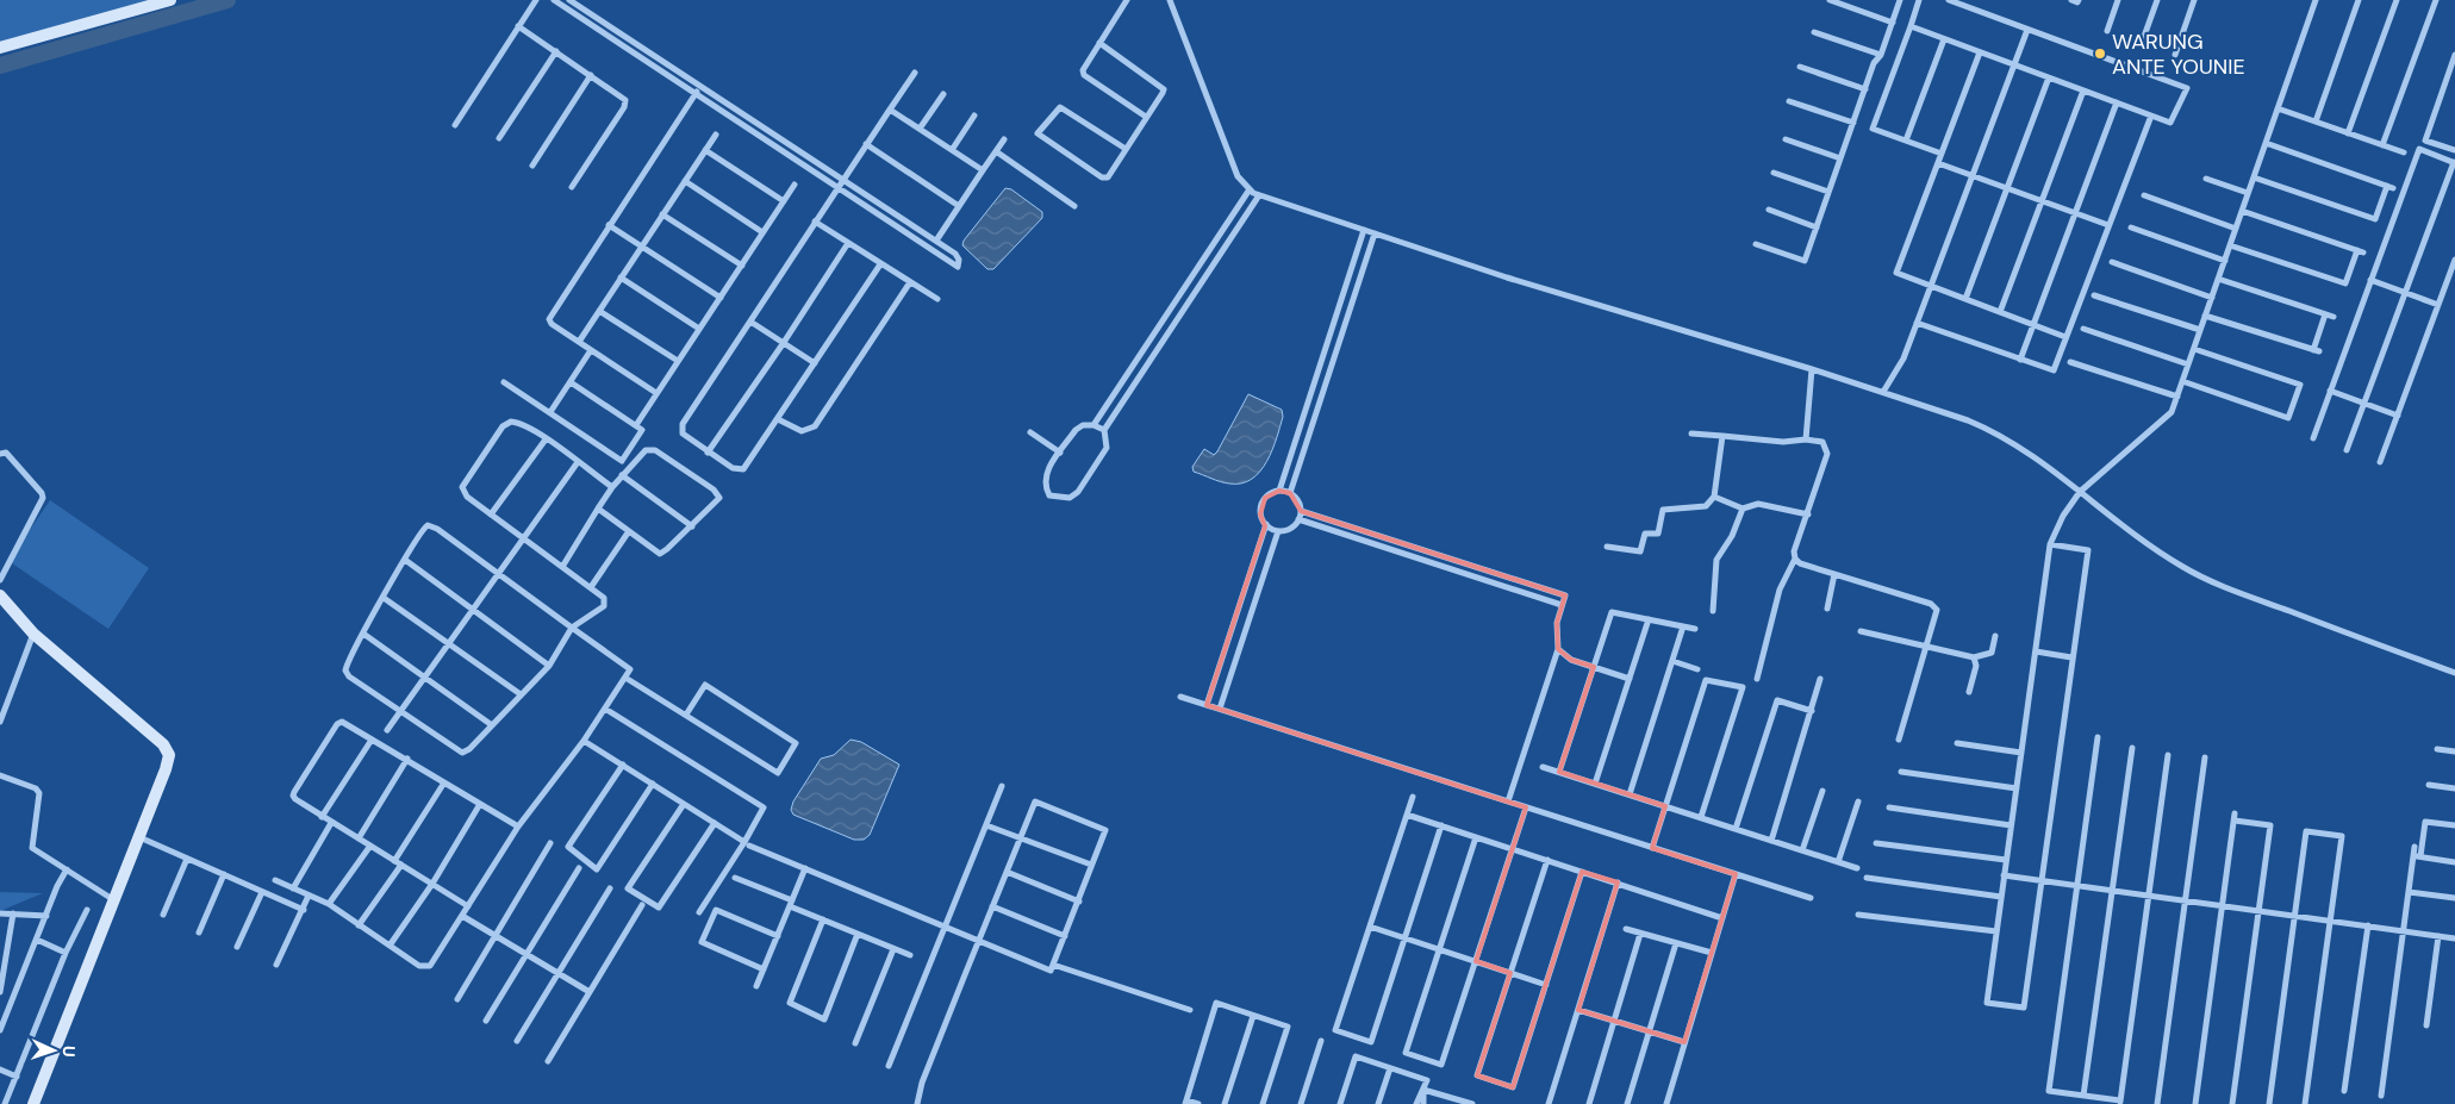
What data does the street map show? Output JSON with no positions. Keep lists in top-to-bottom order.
{
  "places": ["WARUNG ANTE YOUNIE"],
  "north": "right"
}
